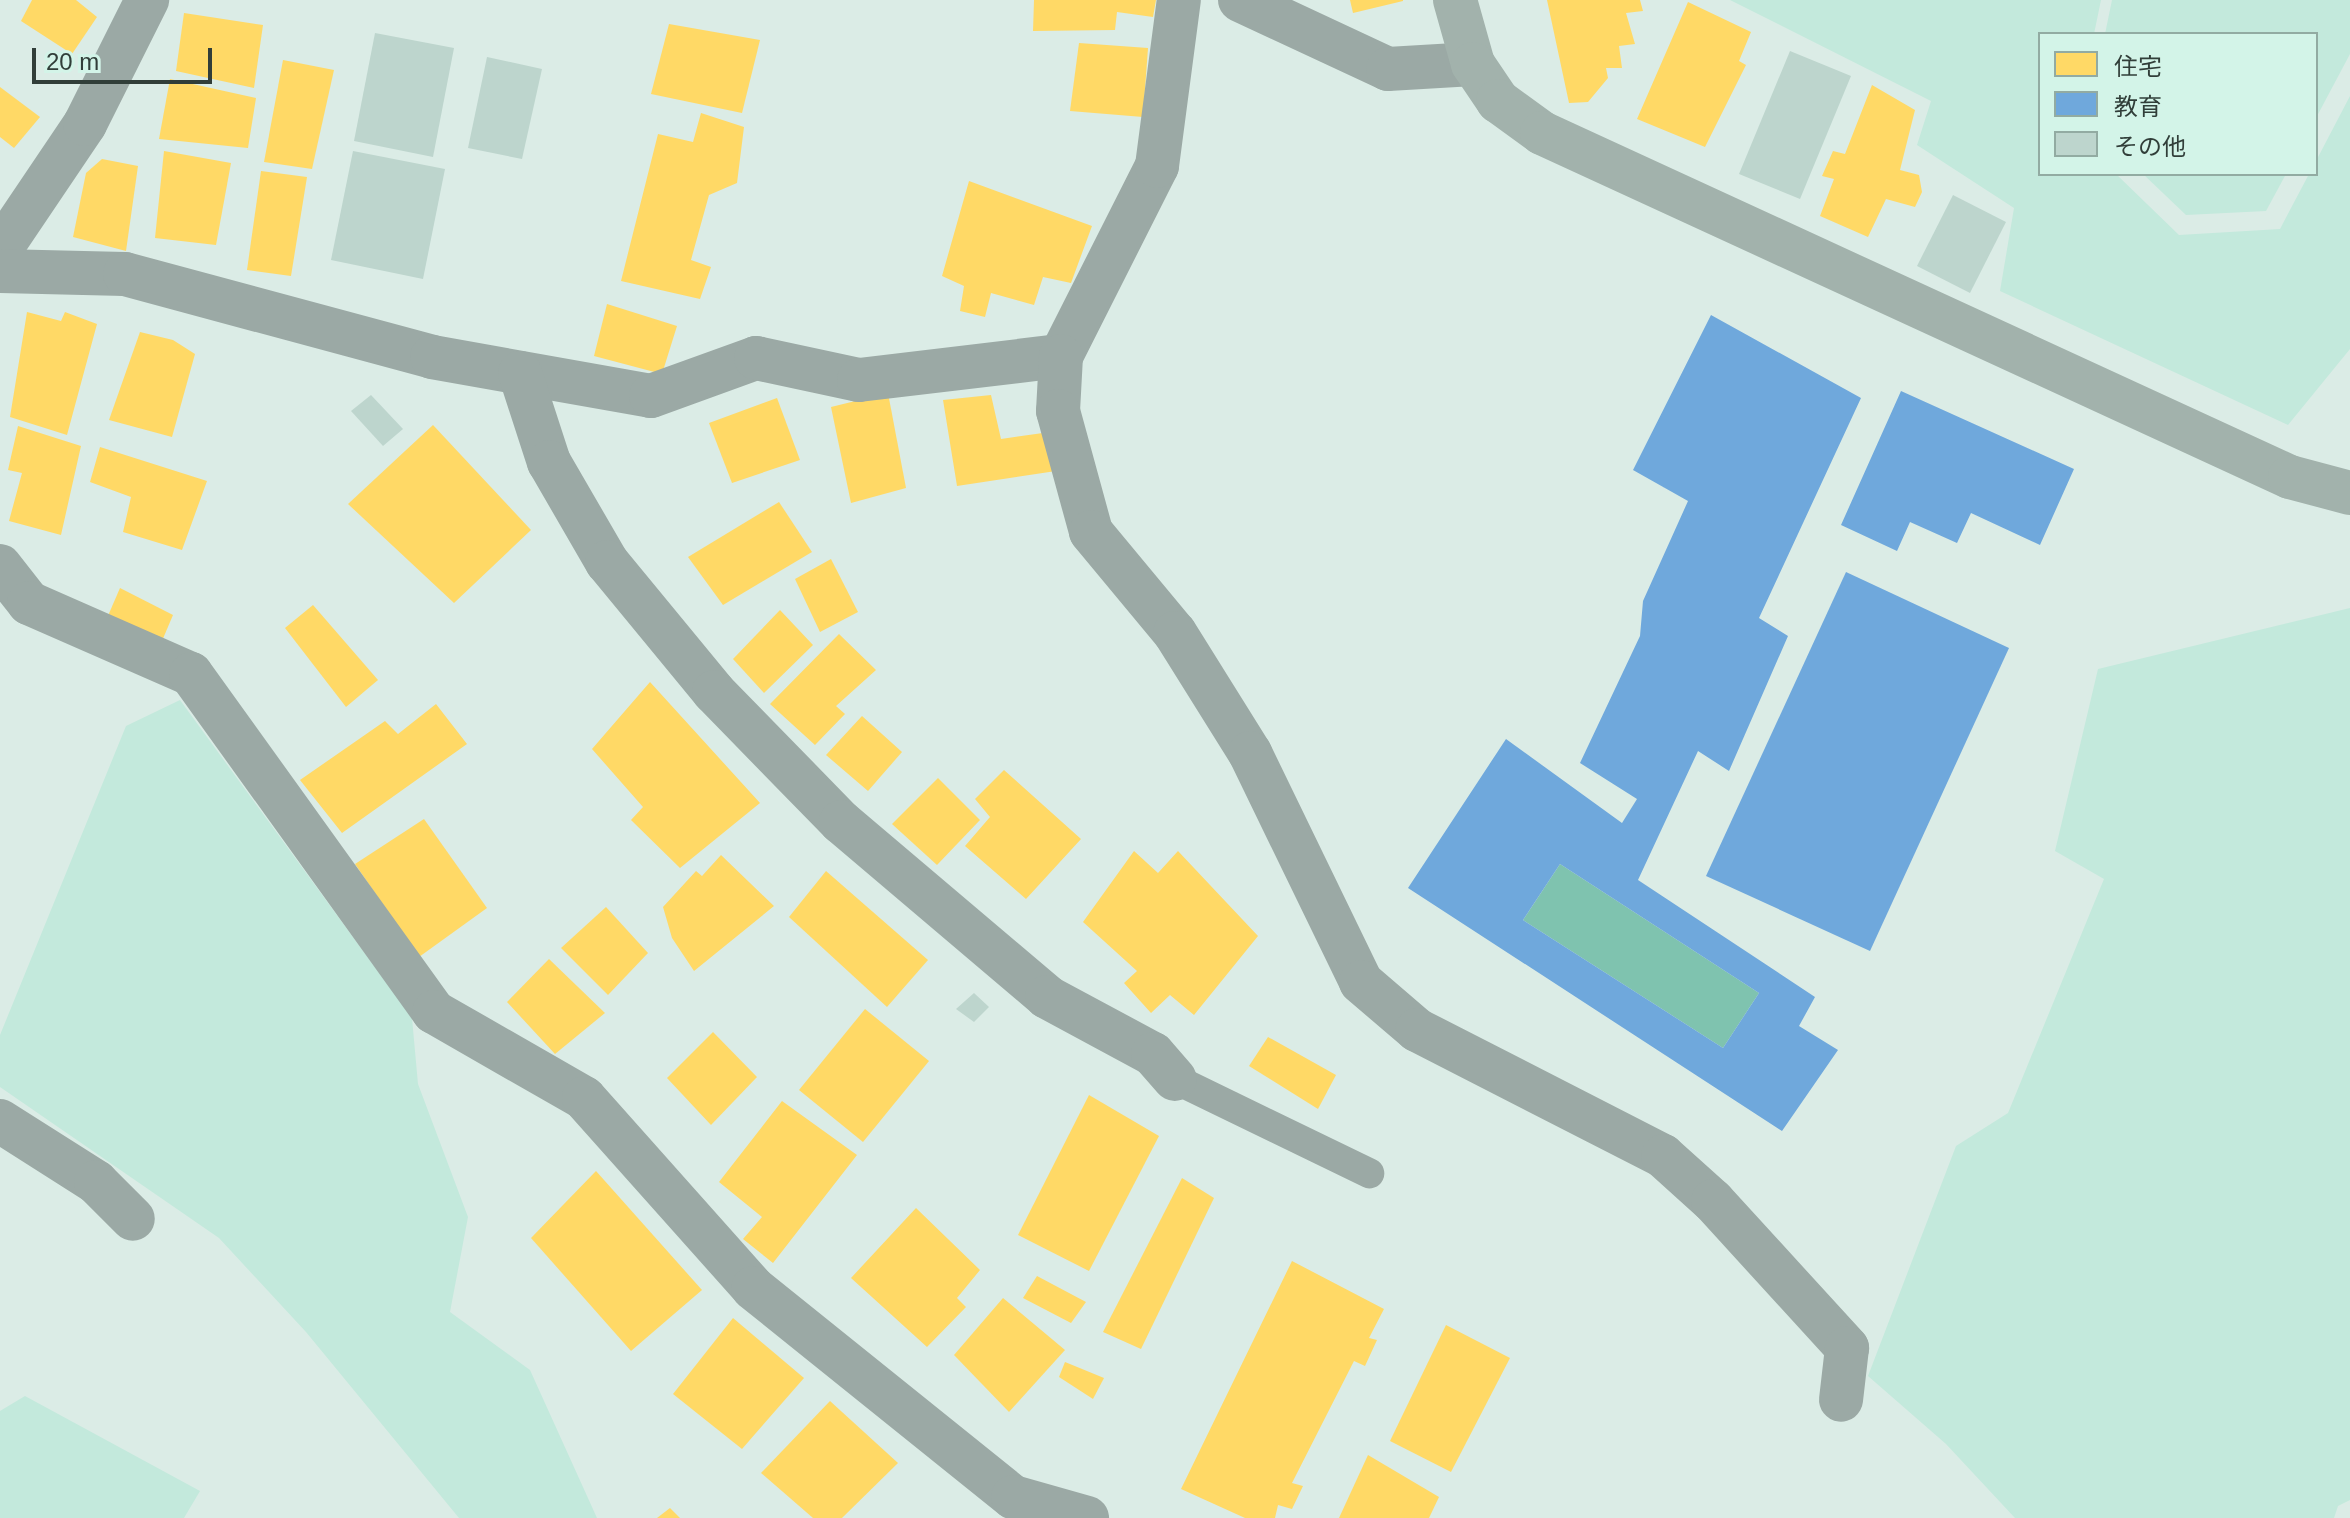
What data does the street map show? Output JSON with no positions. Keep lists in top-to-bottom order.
{
  "legend": ["住宅", "教育", "その他"],
  "scale_bar": "20 m"
}
